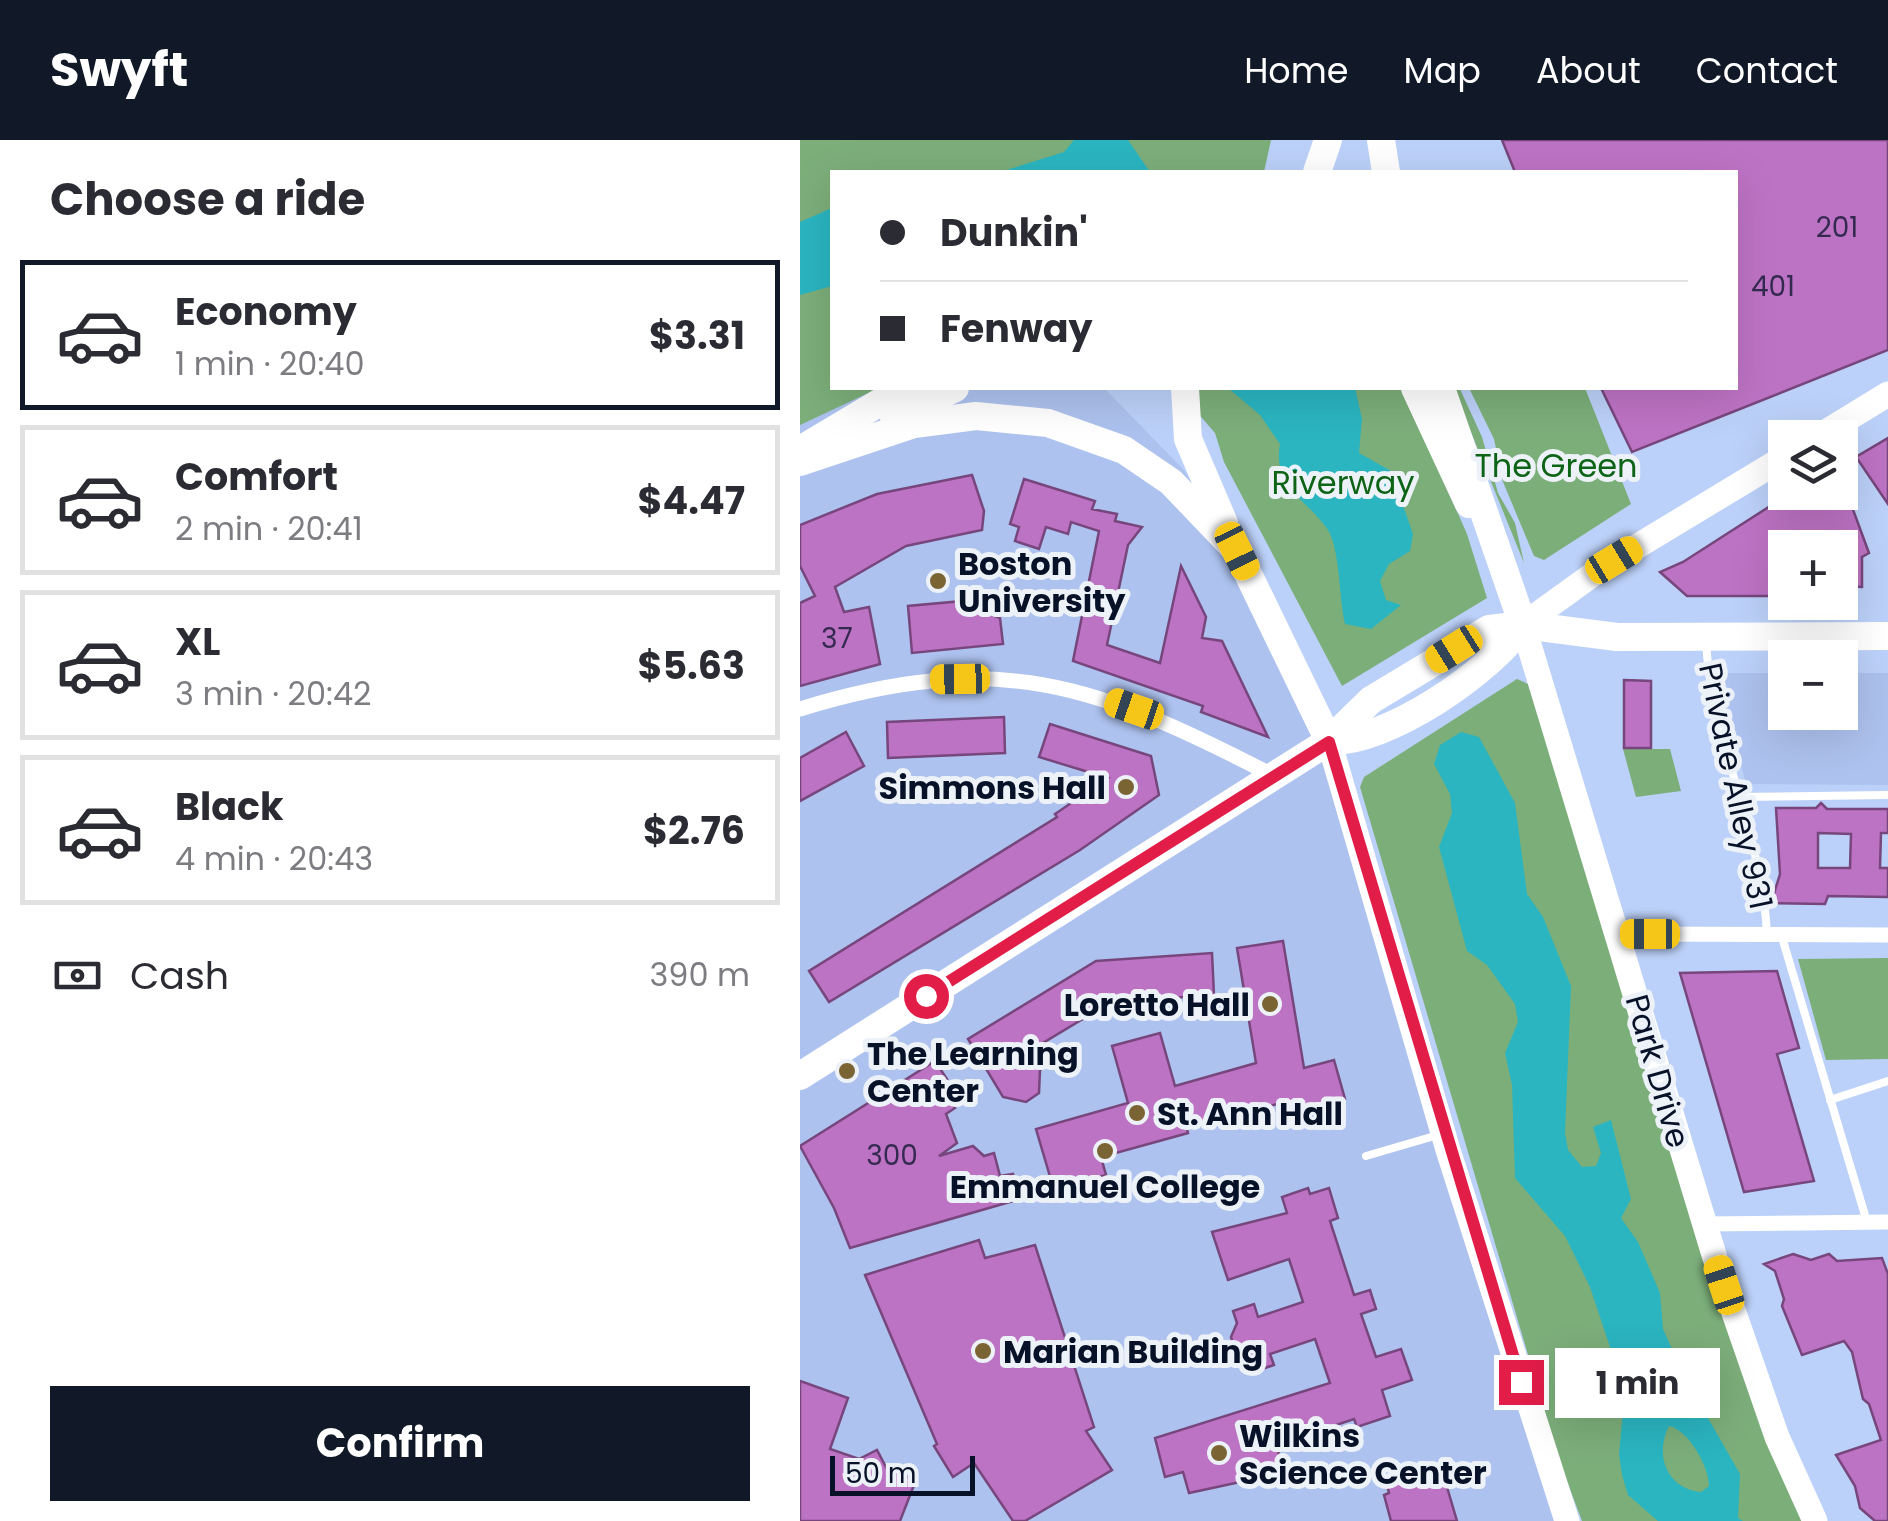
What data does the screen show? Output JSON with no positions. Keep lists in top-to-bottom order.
{
  "streets": {
    "highway": ["Park Drive"],
    "lane": ["Private Alley 931"]
  },
  "parks": ["The Green", "Riverway"],
  "places": [
    "Boston University",
    "Simmons Hall",
    "Loretto Hall",
    "The Learning Center",
    "St. Ann Hall",
    "Emmanuel College",
    "Marian Building",
    "Wilkins Science Center"
  ],
  "house_numbers": [
    "201",
    "401",
    "37",
    "300"
  ],
  "scale_bar": "50 m",
  "page": {
    "header": "Swyft",
    "nav": [
      "Home",
      "Map",
      "About",
      "Contact"
    ],
    "heading": "Choose a ride",
    "banner": ["Dunkin'", "Fenway"],
    "list": [
      {
        "name": "Economy",
        "note": "1 min · 20:40",
        "value": "$3.31"
      },
      {
        "name": "Comfort",
        "note": "2 min · 20:41",
        "value": "$4.47"
      },
      {
        "name": "XL",
        "note": "3 min · 20:42",
        "value": "$5.63"
      },
      {
        "name": "Black",
        "note": "4 min · 20:43",
        "value": "$2.76"
      }
    ],
    "map_buttons": ["+", "−"],
    "pay": ["Cash", "390 m"],
    "bubble": "1 min",
    "buttons": "Confirm",
    "scale": "50 m"
  }
}
